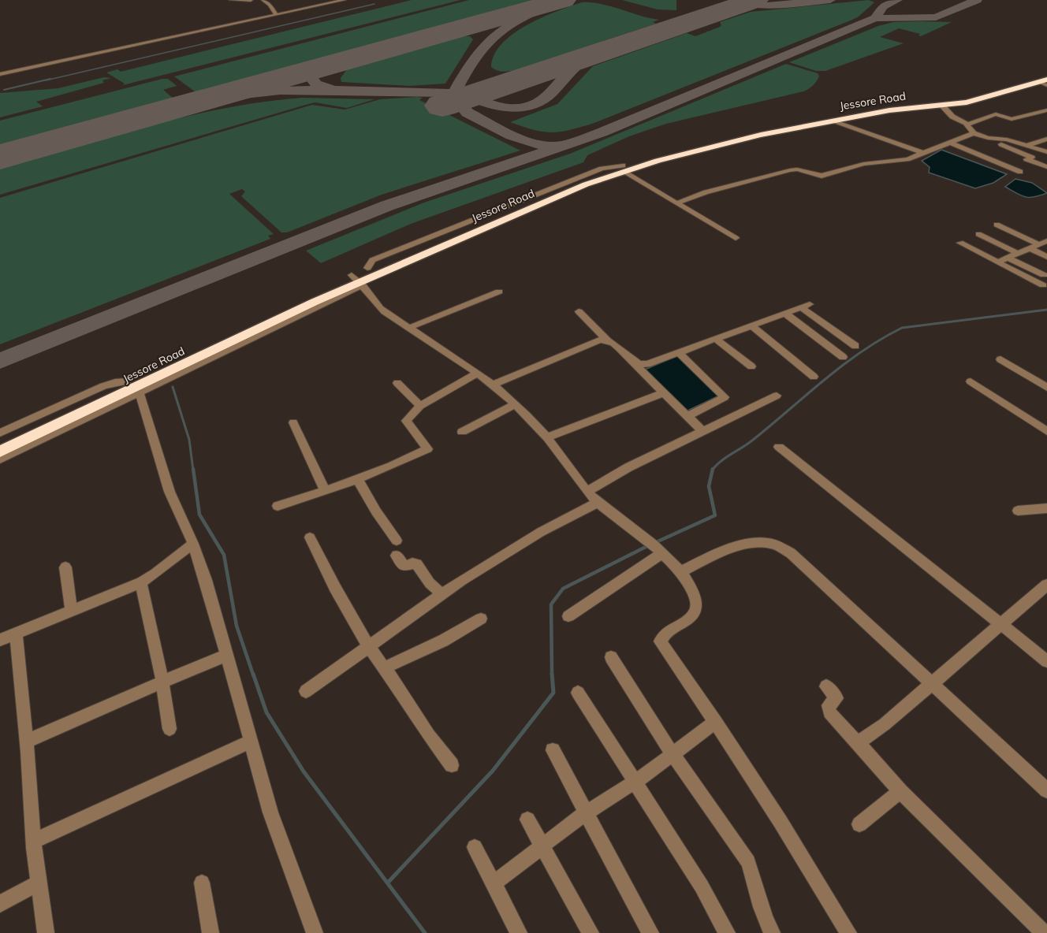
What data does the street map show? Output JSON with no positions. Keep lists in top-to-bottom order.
{
  "streets": {
    "highway": ["Jessore Road"]
  }
}
